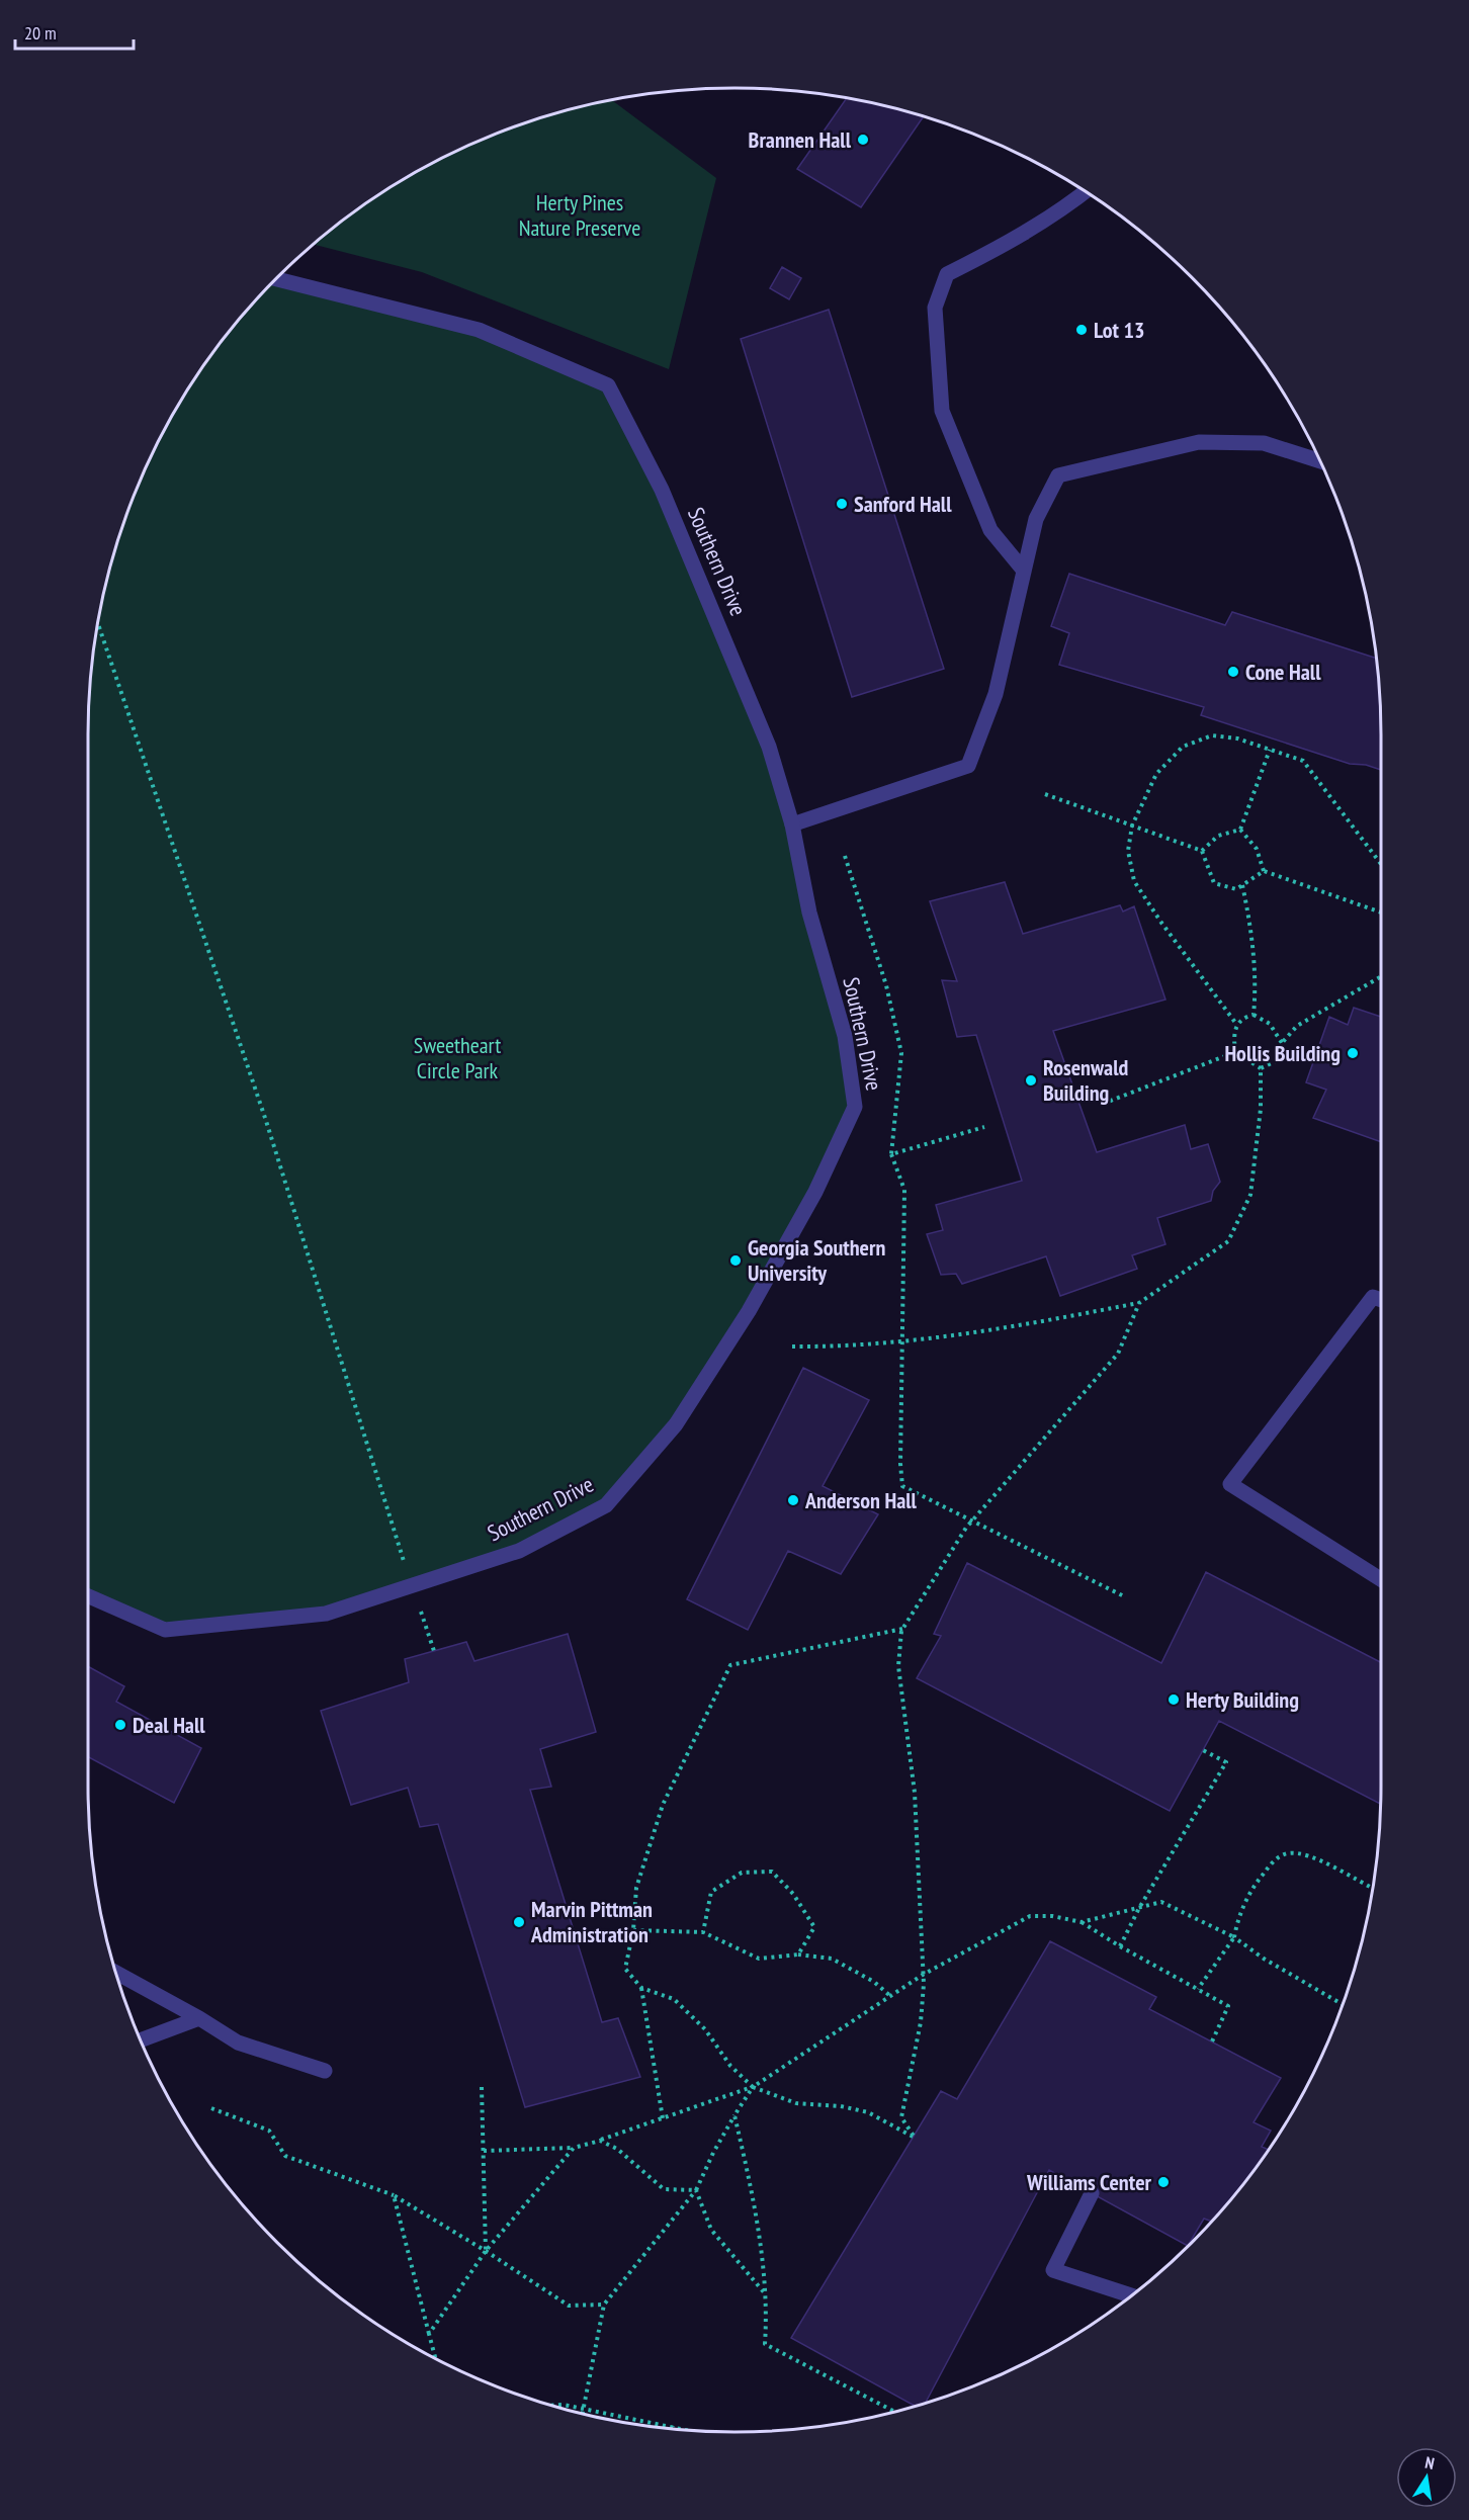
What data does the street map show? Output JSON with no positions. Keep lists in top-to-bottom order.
{
  "streets": {
    "street": ["Southern Drive"]
  },
  "parks": ["Herty Pines Nature Preserve", "Sweetheart Circle Park"],
  "places": [
    "Brannen Hall",
    "Lot 13",
    "Sanford Hall",
    "Cone Hall",
    "Hollis Building",
    "Rosenwald Building",
    "Georgia Southern University",
    "Anderson Hall",
    "Herty Building",
    "Deal Hall",
    "Marvin Pittman Administration",
    "Williams Center"
  ],
  "scale_bar": "20 m",
  "north": "top"
}
